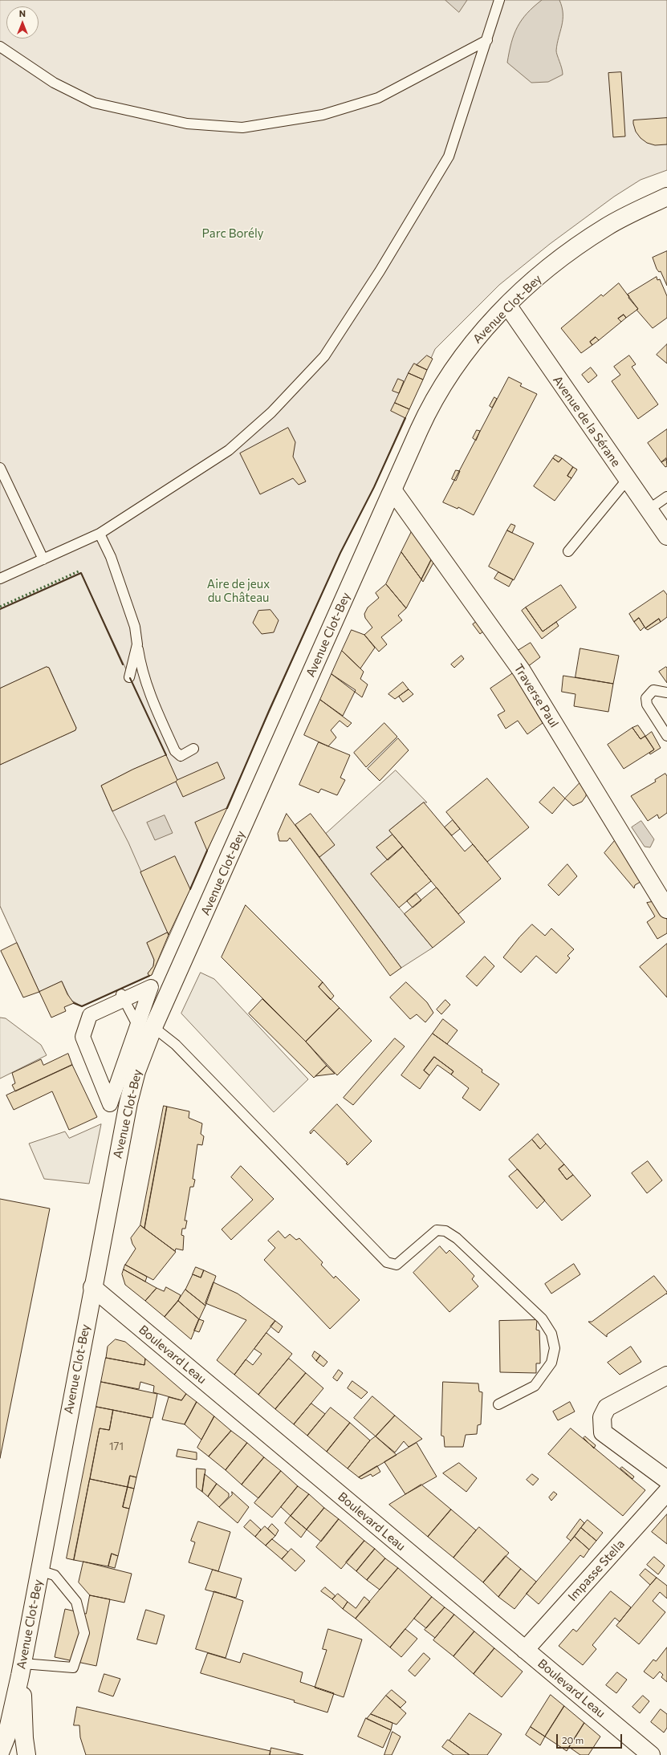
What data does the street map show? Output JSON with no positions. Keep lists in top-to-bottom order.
{
  "streets": {
    "street": [
      "Avenue Clot-Bey",
      "Avenue de la Sérane",
      "Traverse Paul",
      "Boulevard Leau",
      "Impasse Stella"
    ]
  },
  "crossings": [
    ["Avenue Clot-Bey", "Avenue de la Sérane"],
    ["Avenue Clot-Bey", "Traverse Paul"],
    ["Avenue Clot-Bey", "Boulevard Leau"],
    ["Boulevard Leau", "Impasse Stella"]
  ],
  "parks": ["Parc Borély", "Aire de jeux du Château"],
  "house_numbers": ["171"],
  "scale_bar": "20 m",
  "north": "top"
}
